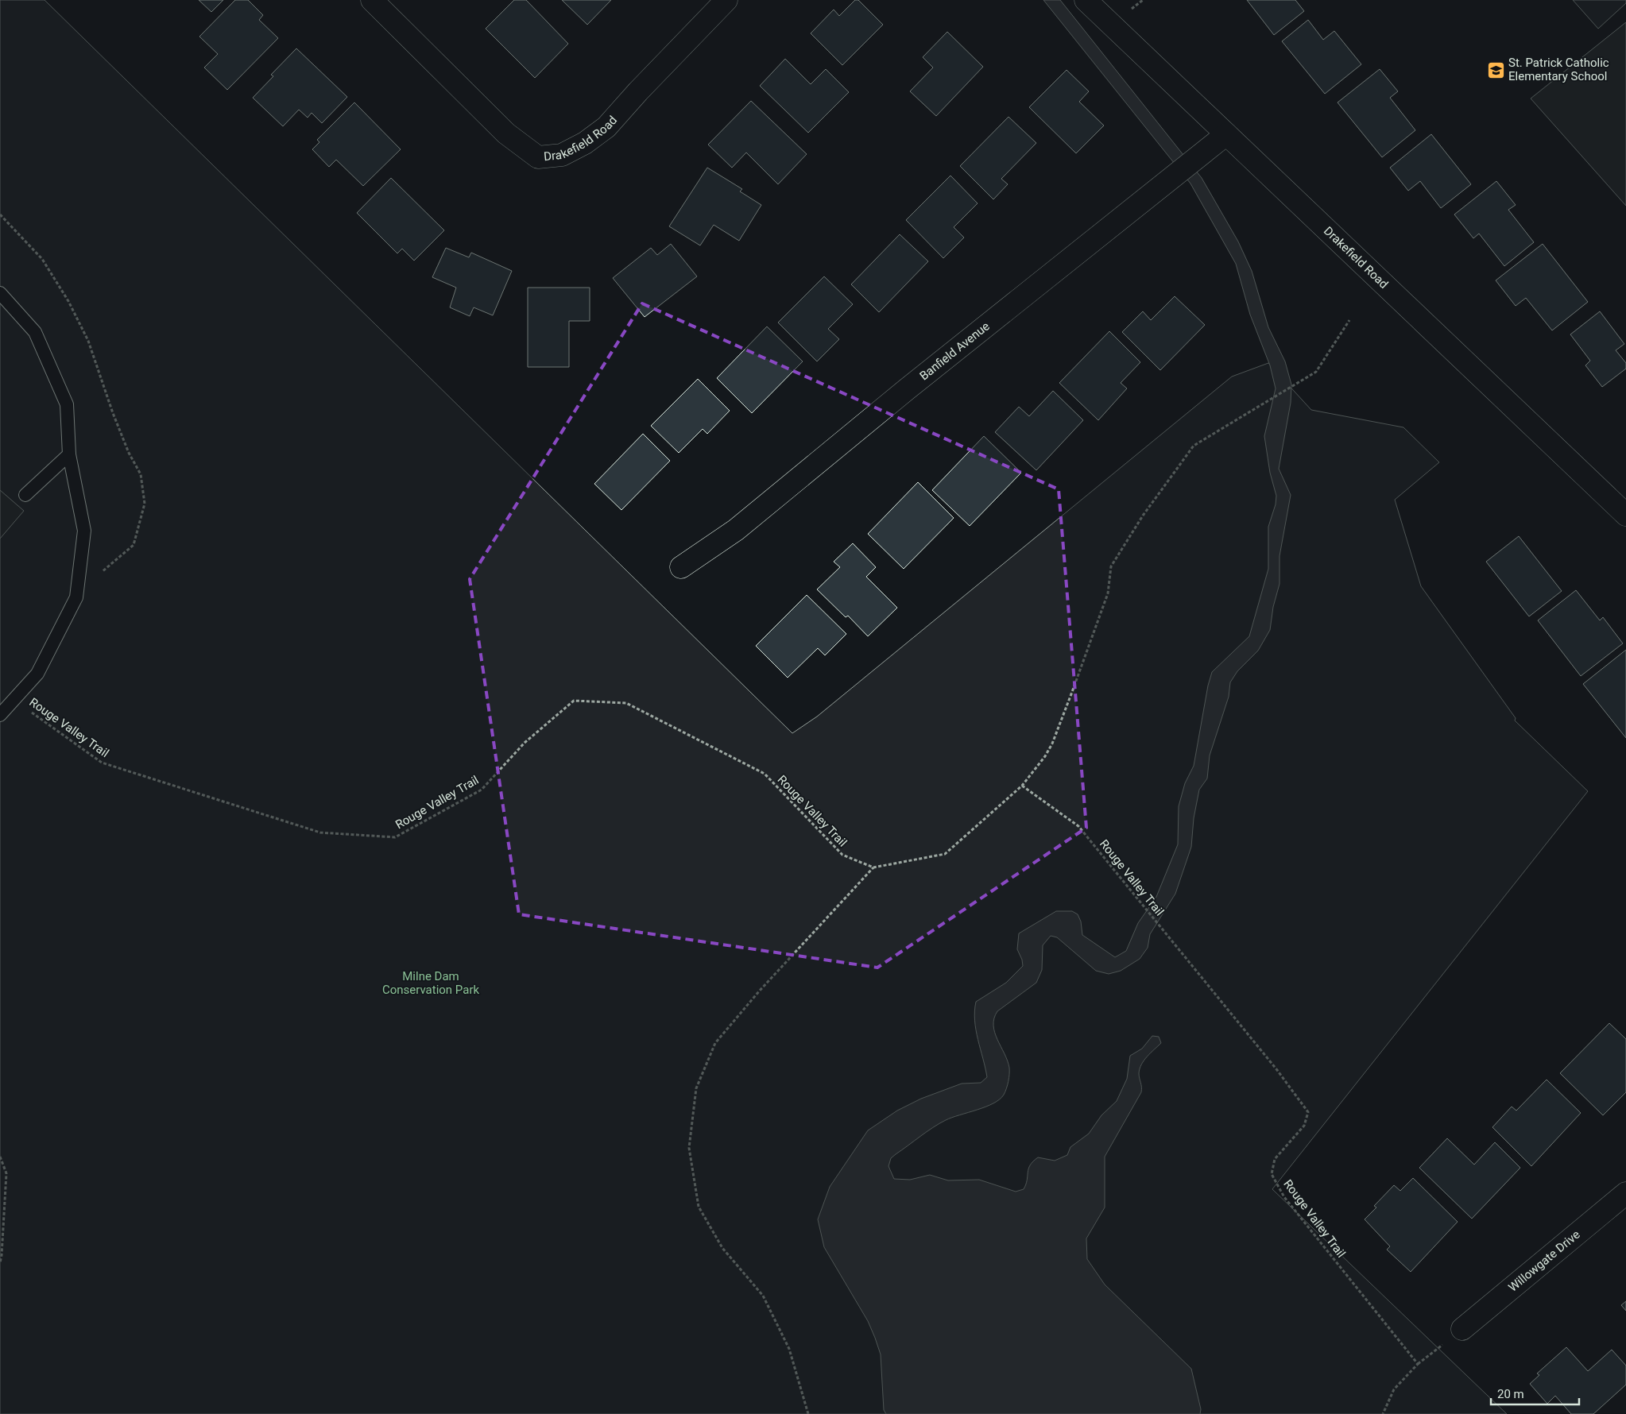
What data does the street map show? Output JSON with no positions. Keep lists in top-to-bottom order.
{
  "streets": {
    "street": ["Drakefield Road", "Banfield Avenue", "Willowgate Drive"],
    "path": ["Rouge Valley Trail"]
  },
  "crossings": [
    ["Drakefield Road", "Banfield Avenue"]
  ],
  "parks": ["Milne Dam Conservation Park"],
  "places": {
    "school or university": ["St. Patrick Catholic Elementary School"]
  },
  "scale_bar": "20 m"
}
